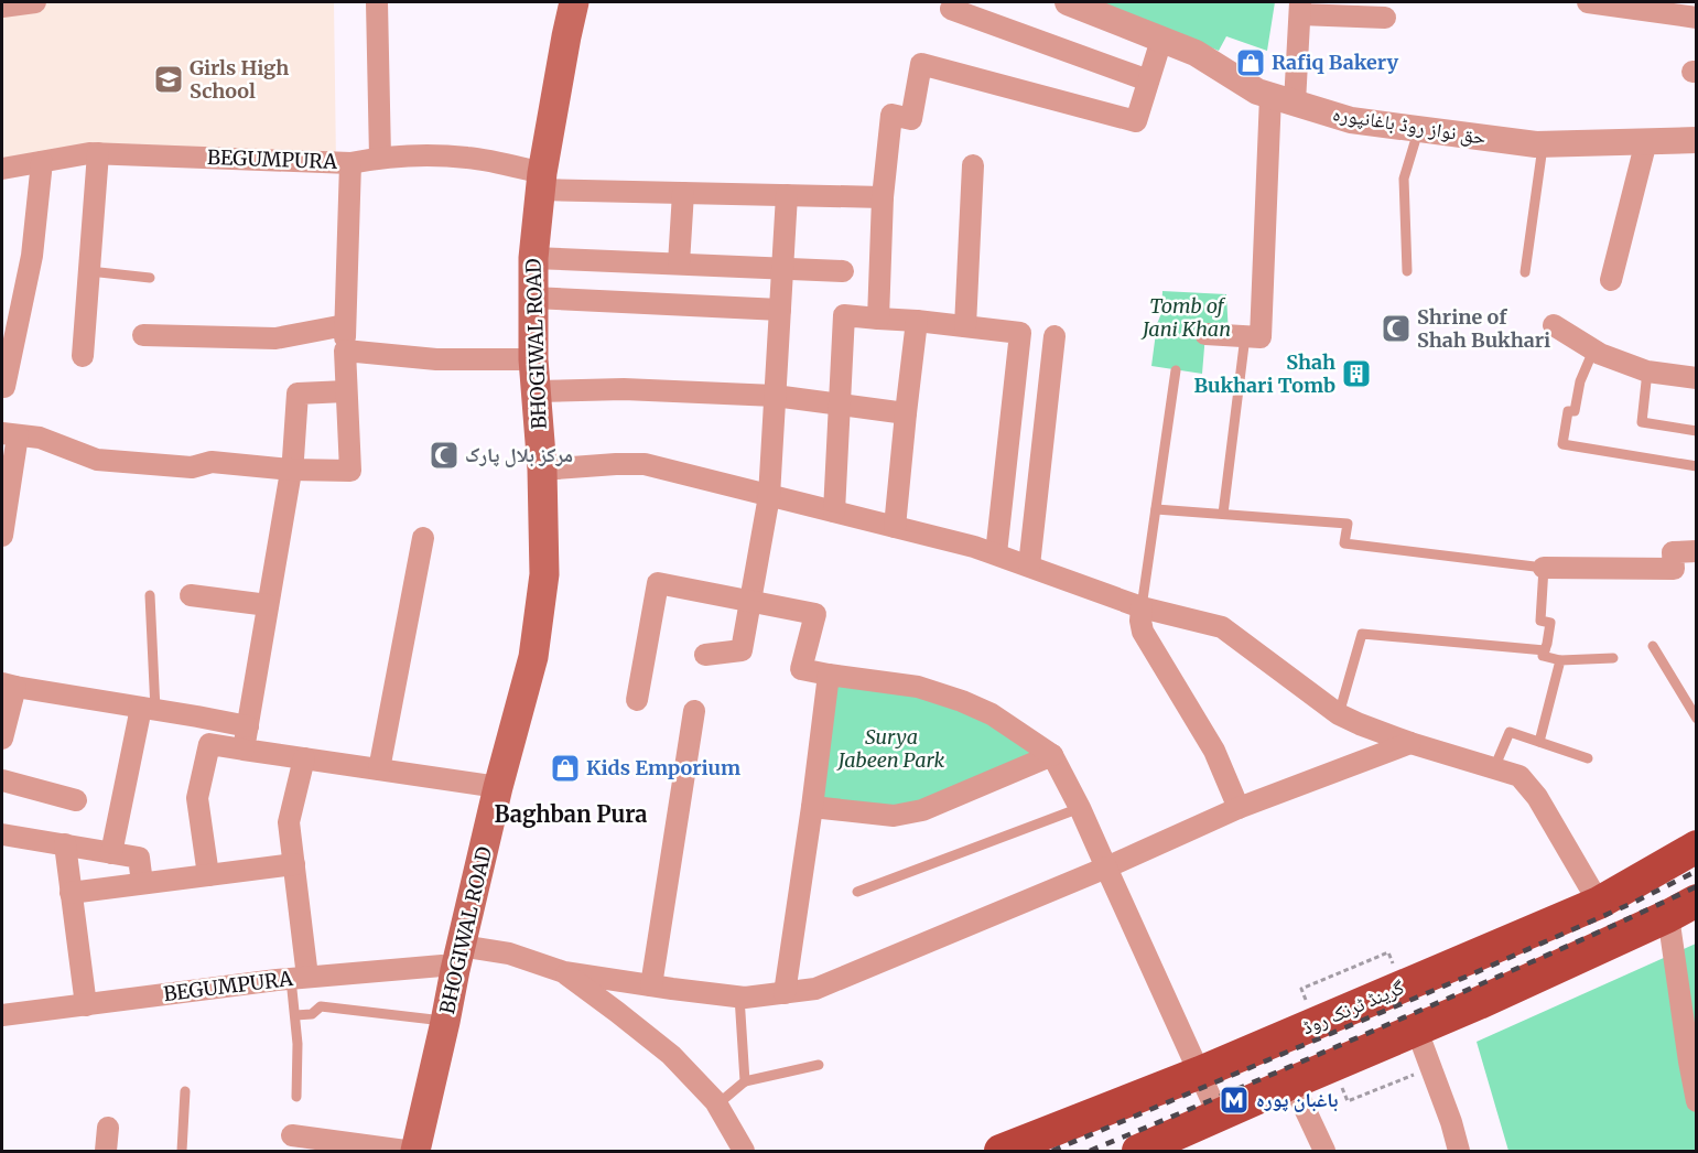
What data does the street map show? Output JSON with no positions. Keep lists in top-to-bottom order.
{
  "streets": {
    "main road": ["BHOGIWAL ROAD", "گرینڈ ٹرنک روڈ"],
    "street": ["حق نواز روڈ باغانپورہ", "BEGUMPURA"]
  },
  "crossings": [
    ["BEGUMPURA", "BHOGIWAL ROAD"]
  ],
  "districts": ["Baghban Pura"],
  "parks": ["Tomb of Jani Khan", "Surya Jabeen Park"],
  "places": {
    "shop": ["Rafiq Bakery", "Kids Emporium"],
    "school or university": ["Girls High School"],
    "mosque": ["Shrine of Shah Bukhari", "مرکز بلال پارک"],
    "building": ["Shah Bukhari Tomb"],
    "metro station": ["باغبان پورہ"]
  }
}
